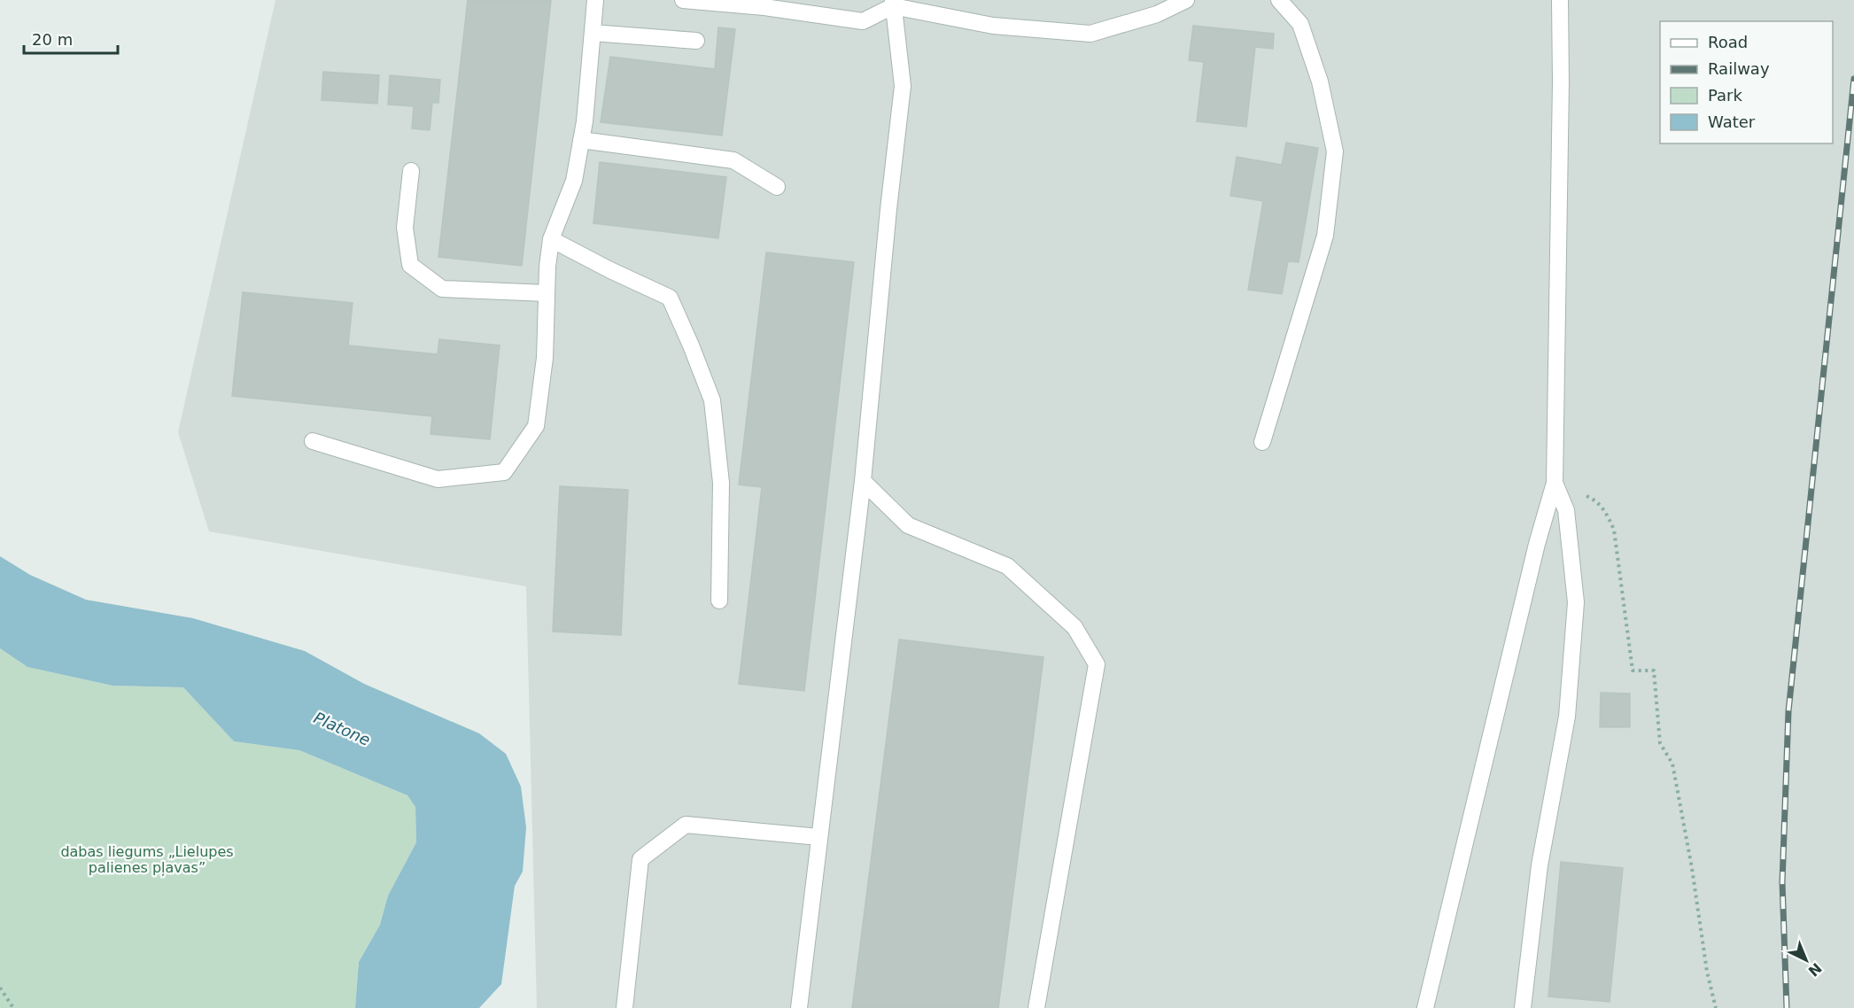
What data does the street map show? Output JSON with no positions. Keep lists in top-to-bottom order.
{
  "water": ["Platone"],
  "parks": ["dabas liegums „Lielupes palienes pļavas”"],
  "legend": [
    "Road",
    "Railway",
    "Park",
    "Water"
  ],
  "scale_bar": "20 m",
  "north": "bottom right"
}
